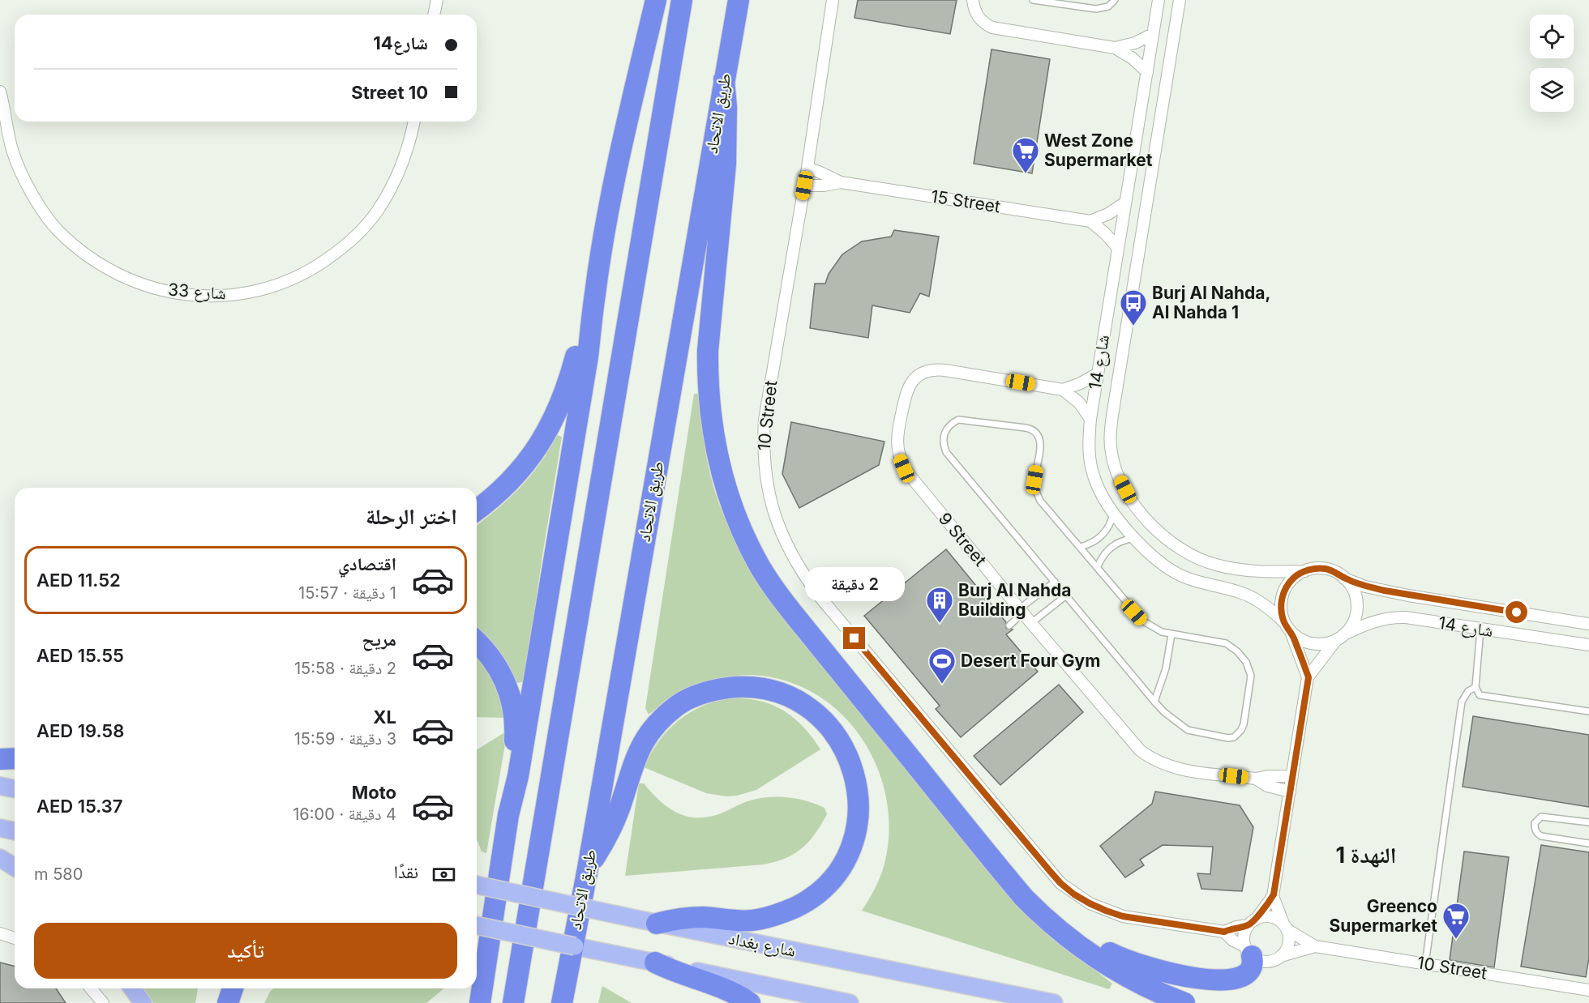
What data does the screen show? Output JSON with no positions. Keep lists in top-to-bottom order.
{
  "streets": {
    "highway": ["طريق الاتحاد"],
    "main road": ["شارع بغداد"],
    "street": [
      "15 Street",
      "شارع 33",
      "شارع 14",
      "10 Street",
      "9 Street"
    ]
  },
  "districts": ["النهدة 1"],
  "places": {
    "supermarket": ["West Zone Supermarket", "Greenco Supermarket"],
    "bus stop": ["Burj Al Nahda, Al Nahda 1"],
    "building": ["Burj Al Nahda Building"],
    "sports": ["Desert Four Gym"]
  },
  "page": {
    "banner": ["شارع14", "10 Street"],
    "heading": "اختر الرحلة",
    "list": [
      {
        "name": "اقتصادي",
        "note": "1 دقيقة · 15:57",
        "value": "AED 11.52"
      },
      {
        "name": "مريح",
        "note": "2 دقيقة · 15:58",
        "value": "AED 15.55"
      },
      {
        "name": "XL",
        "note": "3 دقيقة · 15:59",
        "value": "AED 19.58"
      },
      {
        "name": "Moto",
        "note": "4 دقيقة · 16:00",
        "value": "AED 15.37"
      }
    ],
    "bubble": "2 دقيقة",
    "pay": ["نقدًا", "580 m"],
    "buttons": "تأكيد"
  }
}
